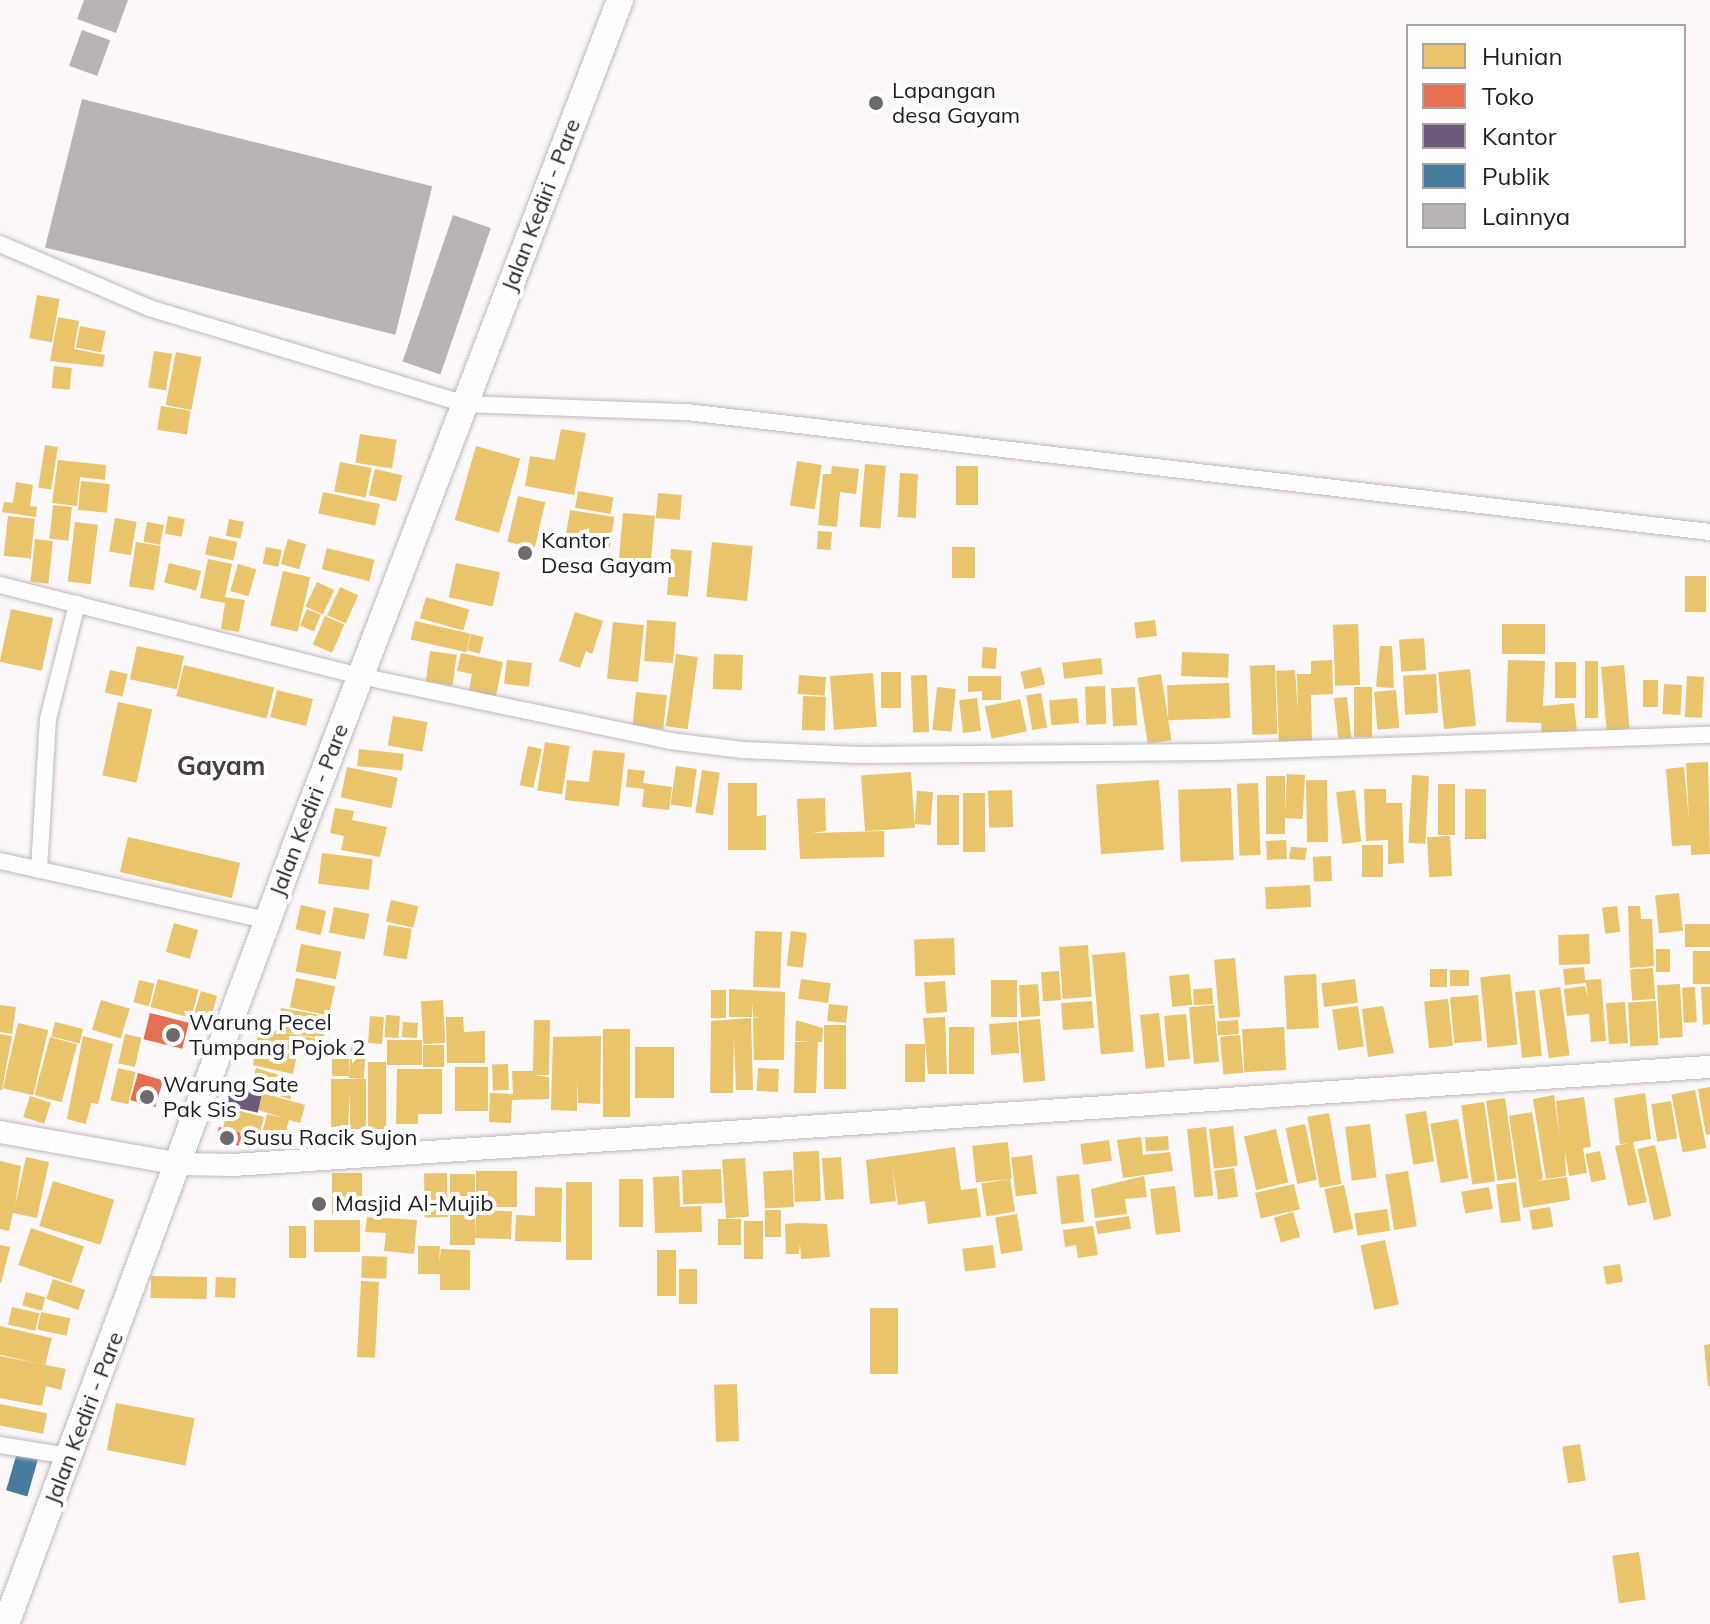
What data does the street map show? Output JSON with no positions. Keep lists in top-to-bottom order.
{
  "streets": {
    "main road": ["Jalan Kediri - Pare"]
  },
  "districts": ["Gayam"],
  "places": [
    "Lapangan desa Gayam",
    "Kantor Desa Gayam",
    "Warung Pecel Tumpang Pojok 2",
    "Warung Sate Pak Sis",
    "Susu Racik Sujon",
    "Masjid Al-Mujib"
  ],
  "legend": [
    "Hunian",
    "Toko",
    "Kantor",
    "Publik",
    "Lainnya"
  ]
}
